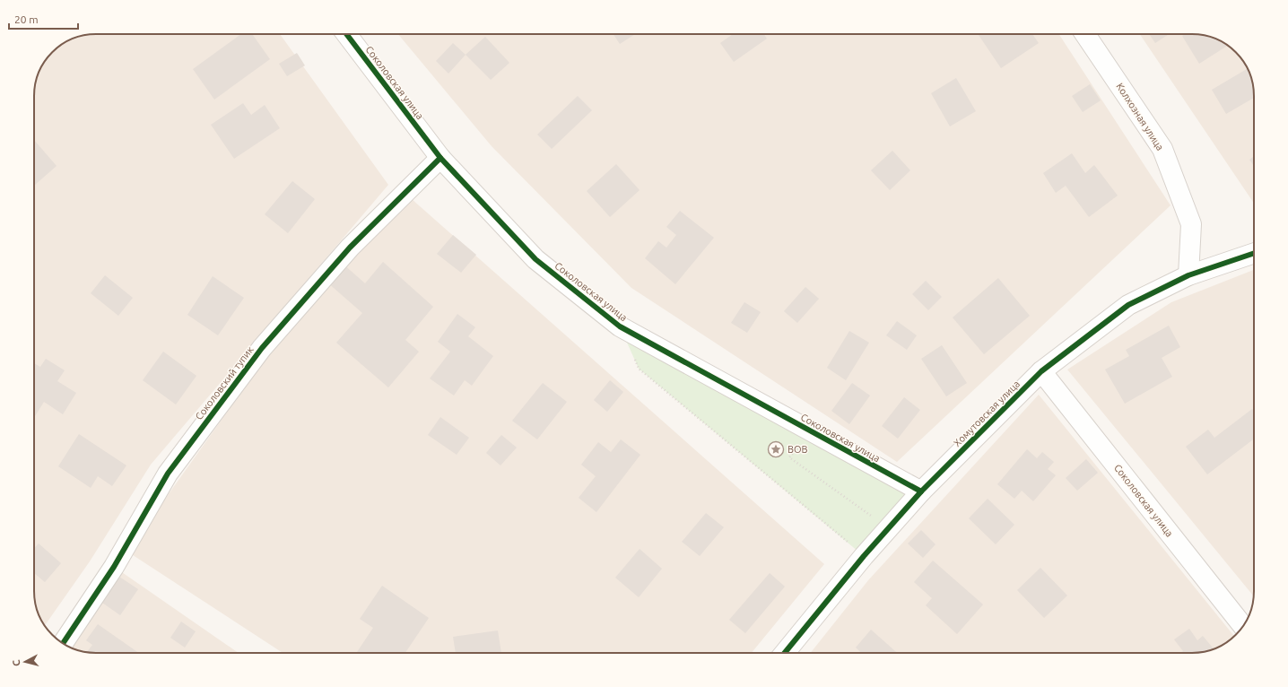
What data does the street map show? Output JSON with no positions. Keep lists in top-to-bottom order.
{
  "streets": {
    "street": [
      "Соколовская улица",
      "Колхозная улица",
      "Соколовский тупик",
      "Хомутовская улица"
    ]
  },
  "crossings": [
    ["Соколовская улица", "Соколовский тупик"],
    ["Соколовская улица", "Хомутовская улица"],
    ["Колхозная улица", "Хомутовская улица"]
  ],
  "places": {
    "place": ["ВОВ"]
  },
  "scale_bar": "20 m",
  "north": "left"
}
